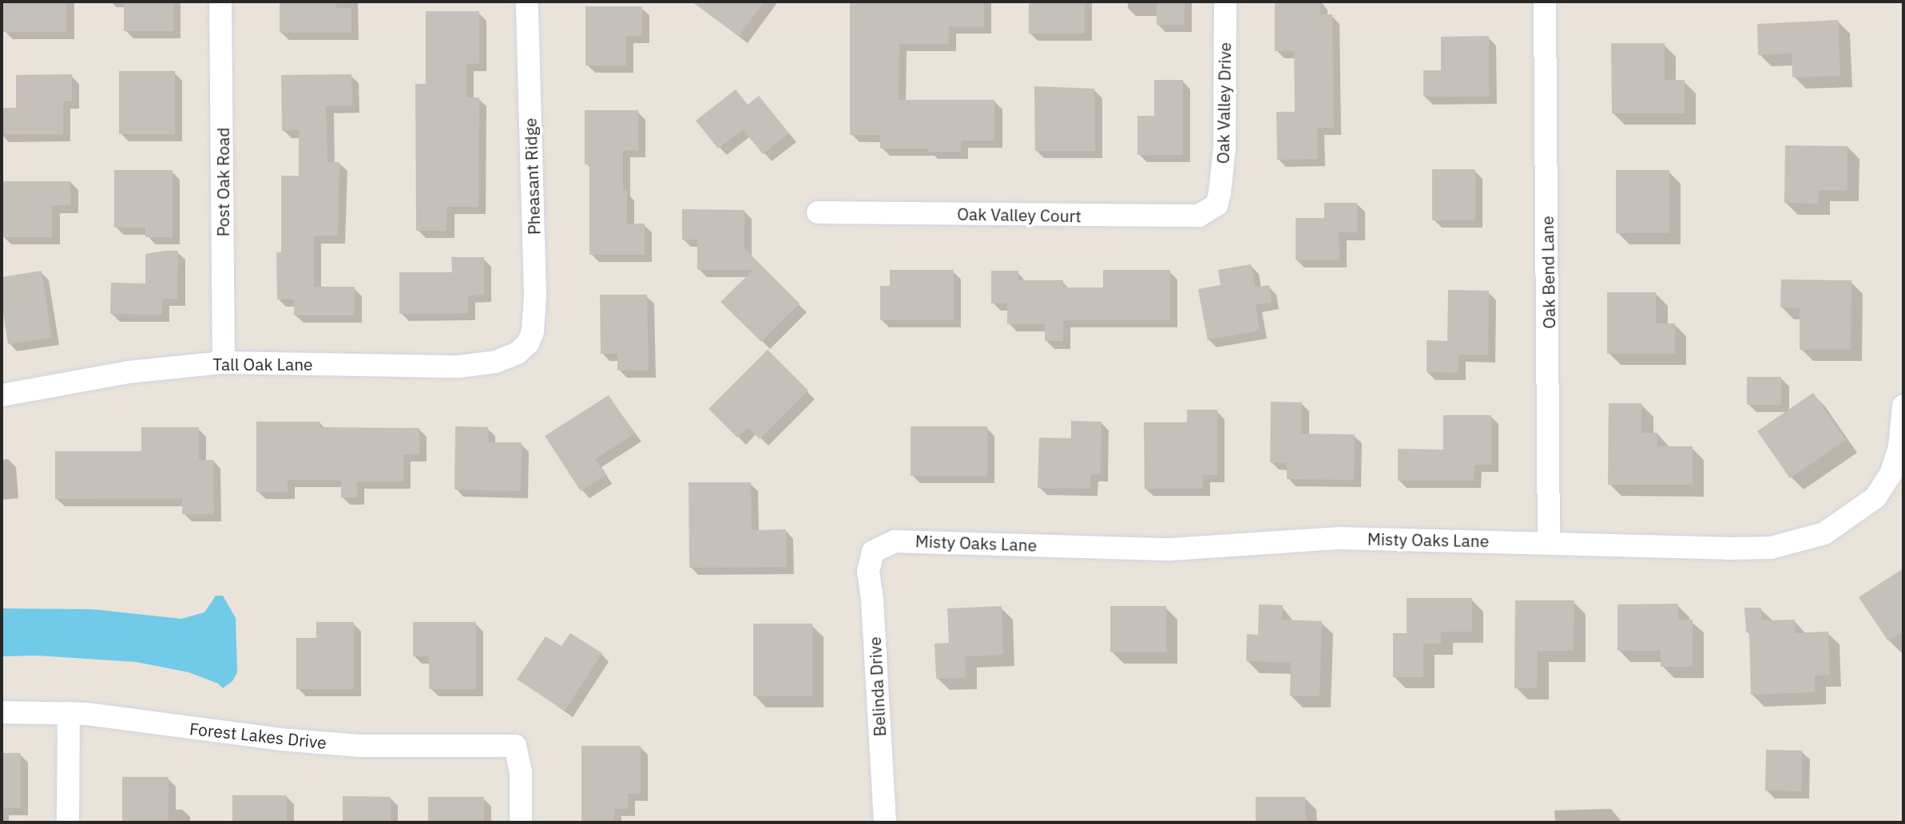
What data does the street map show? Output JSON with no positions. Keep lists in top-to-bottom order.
{
  "streets": {
    "street": [
      "Oak Valley Drive",
      "Pheasant Ridge",
      "Post Oak Road",
      "Oak Valley Court",
      "Oak Bend Lane",
      "Tall Oak Lane",
      "Misty Oaks Lane",
      "Belinda Drive",
      "Forest Lakes Drive"
    ]
  },
  "crossings": [
    ["Oak Valley Drive", "Oak Valley Court"],
    ["Pheasant Ridge", "Tall Oak Lane"],
    ["Post Oak Road", "Tall Oak Lane"],
    ["Oak Bend Lane", "Misty Oaks Lane"],
    ["Misty Oaks Lane", "Belinda Drive"]
  ]
}
